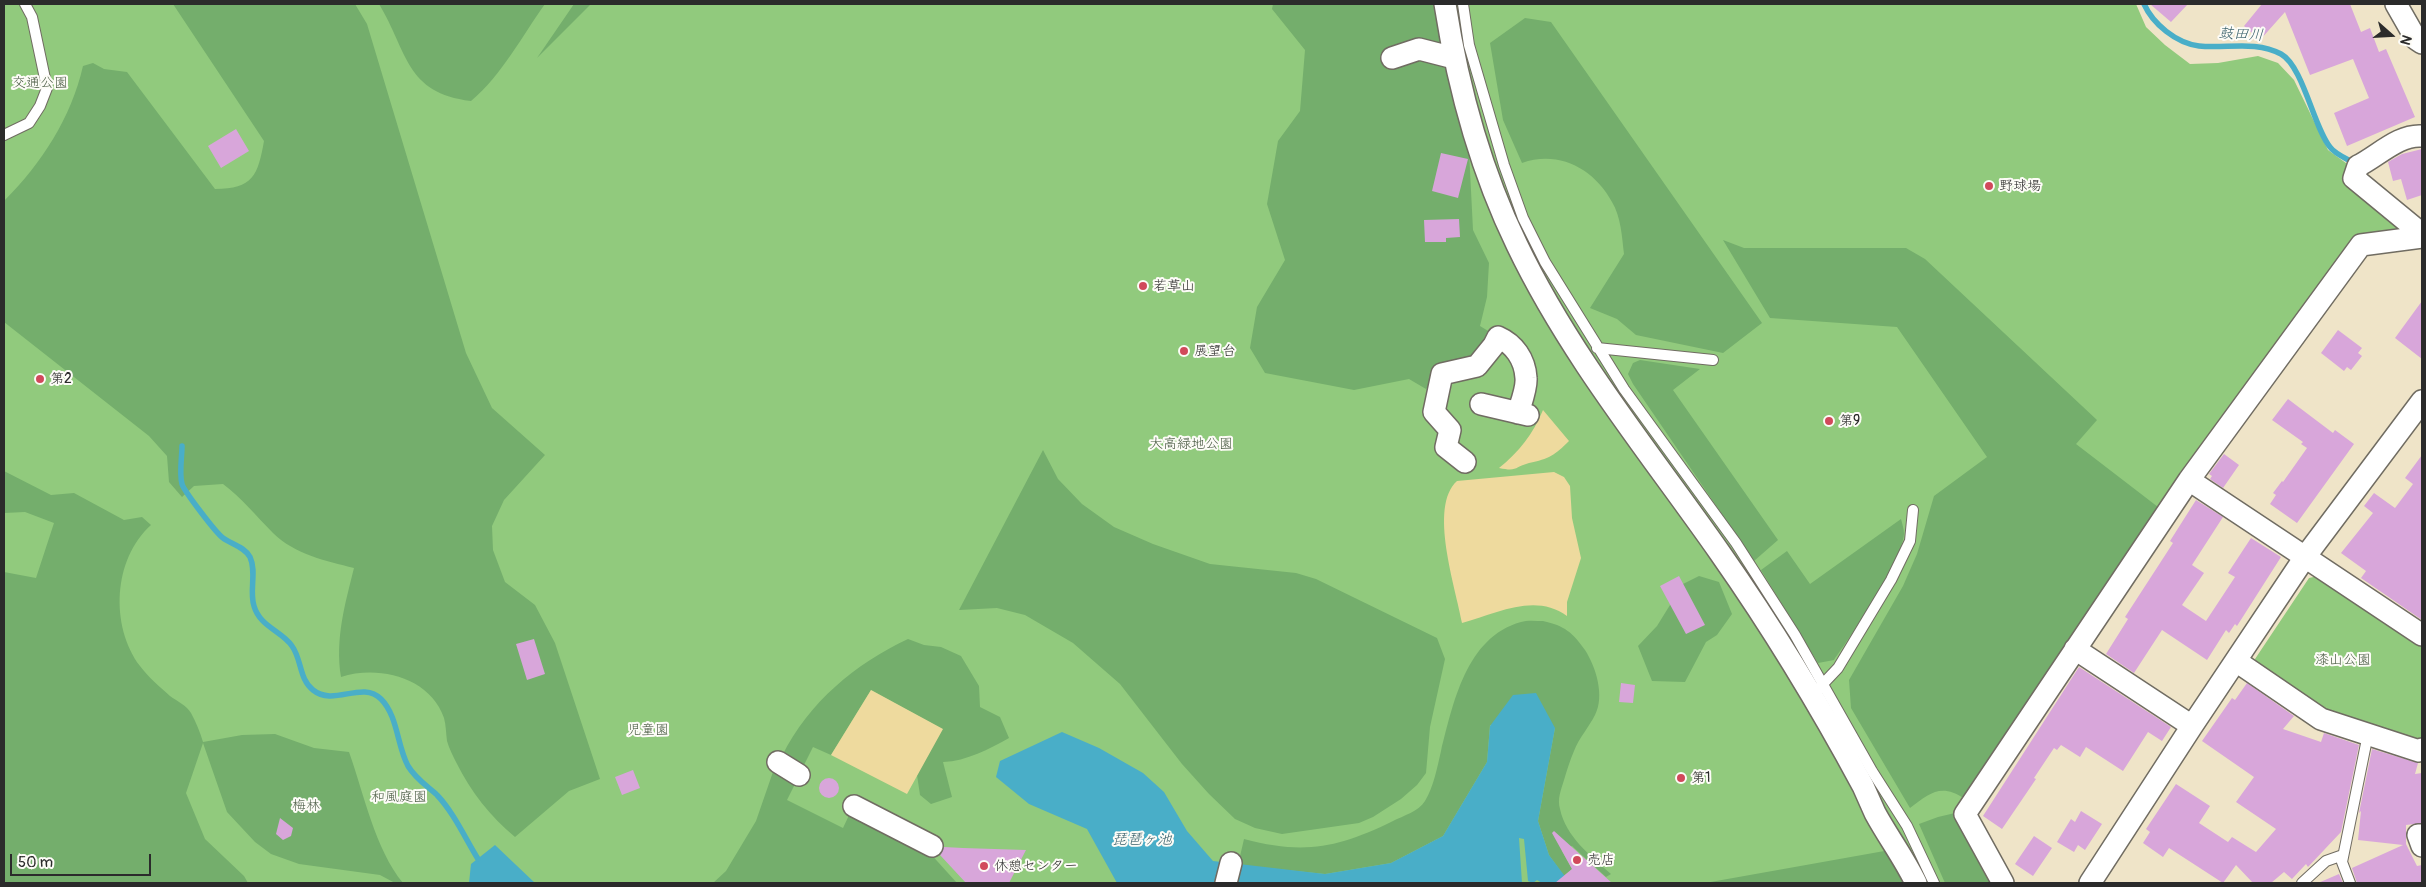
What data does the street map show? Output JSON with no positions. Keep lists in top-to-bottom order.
{
  "water": ["鼓田川", "琵琶ヶ池"],
  "parks": [
    "交通公園",
    "大高緑地公園",
    "漆山公園",
    "児童園",
    "和風庭園",
    "梅林"
  ],
  "places": [
    "野球場",
    "若草山",
    "展望台",
    "第2",
    "第9",
    "第1",
    "売店",
    "休憩センター"
  ],
  "scale_bar": "50 m",
  "north": "right"
}
